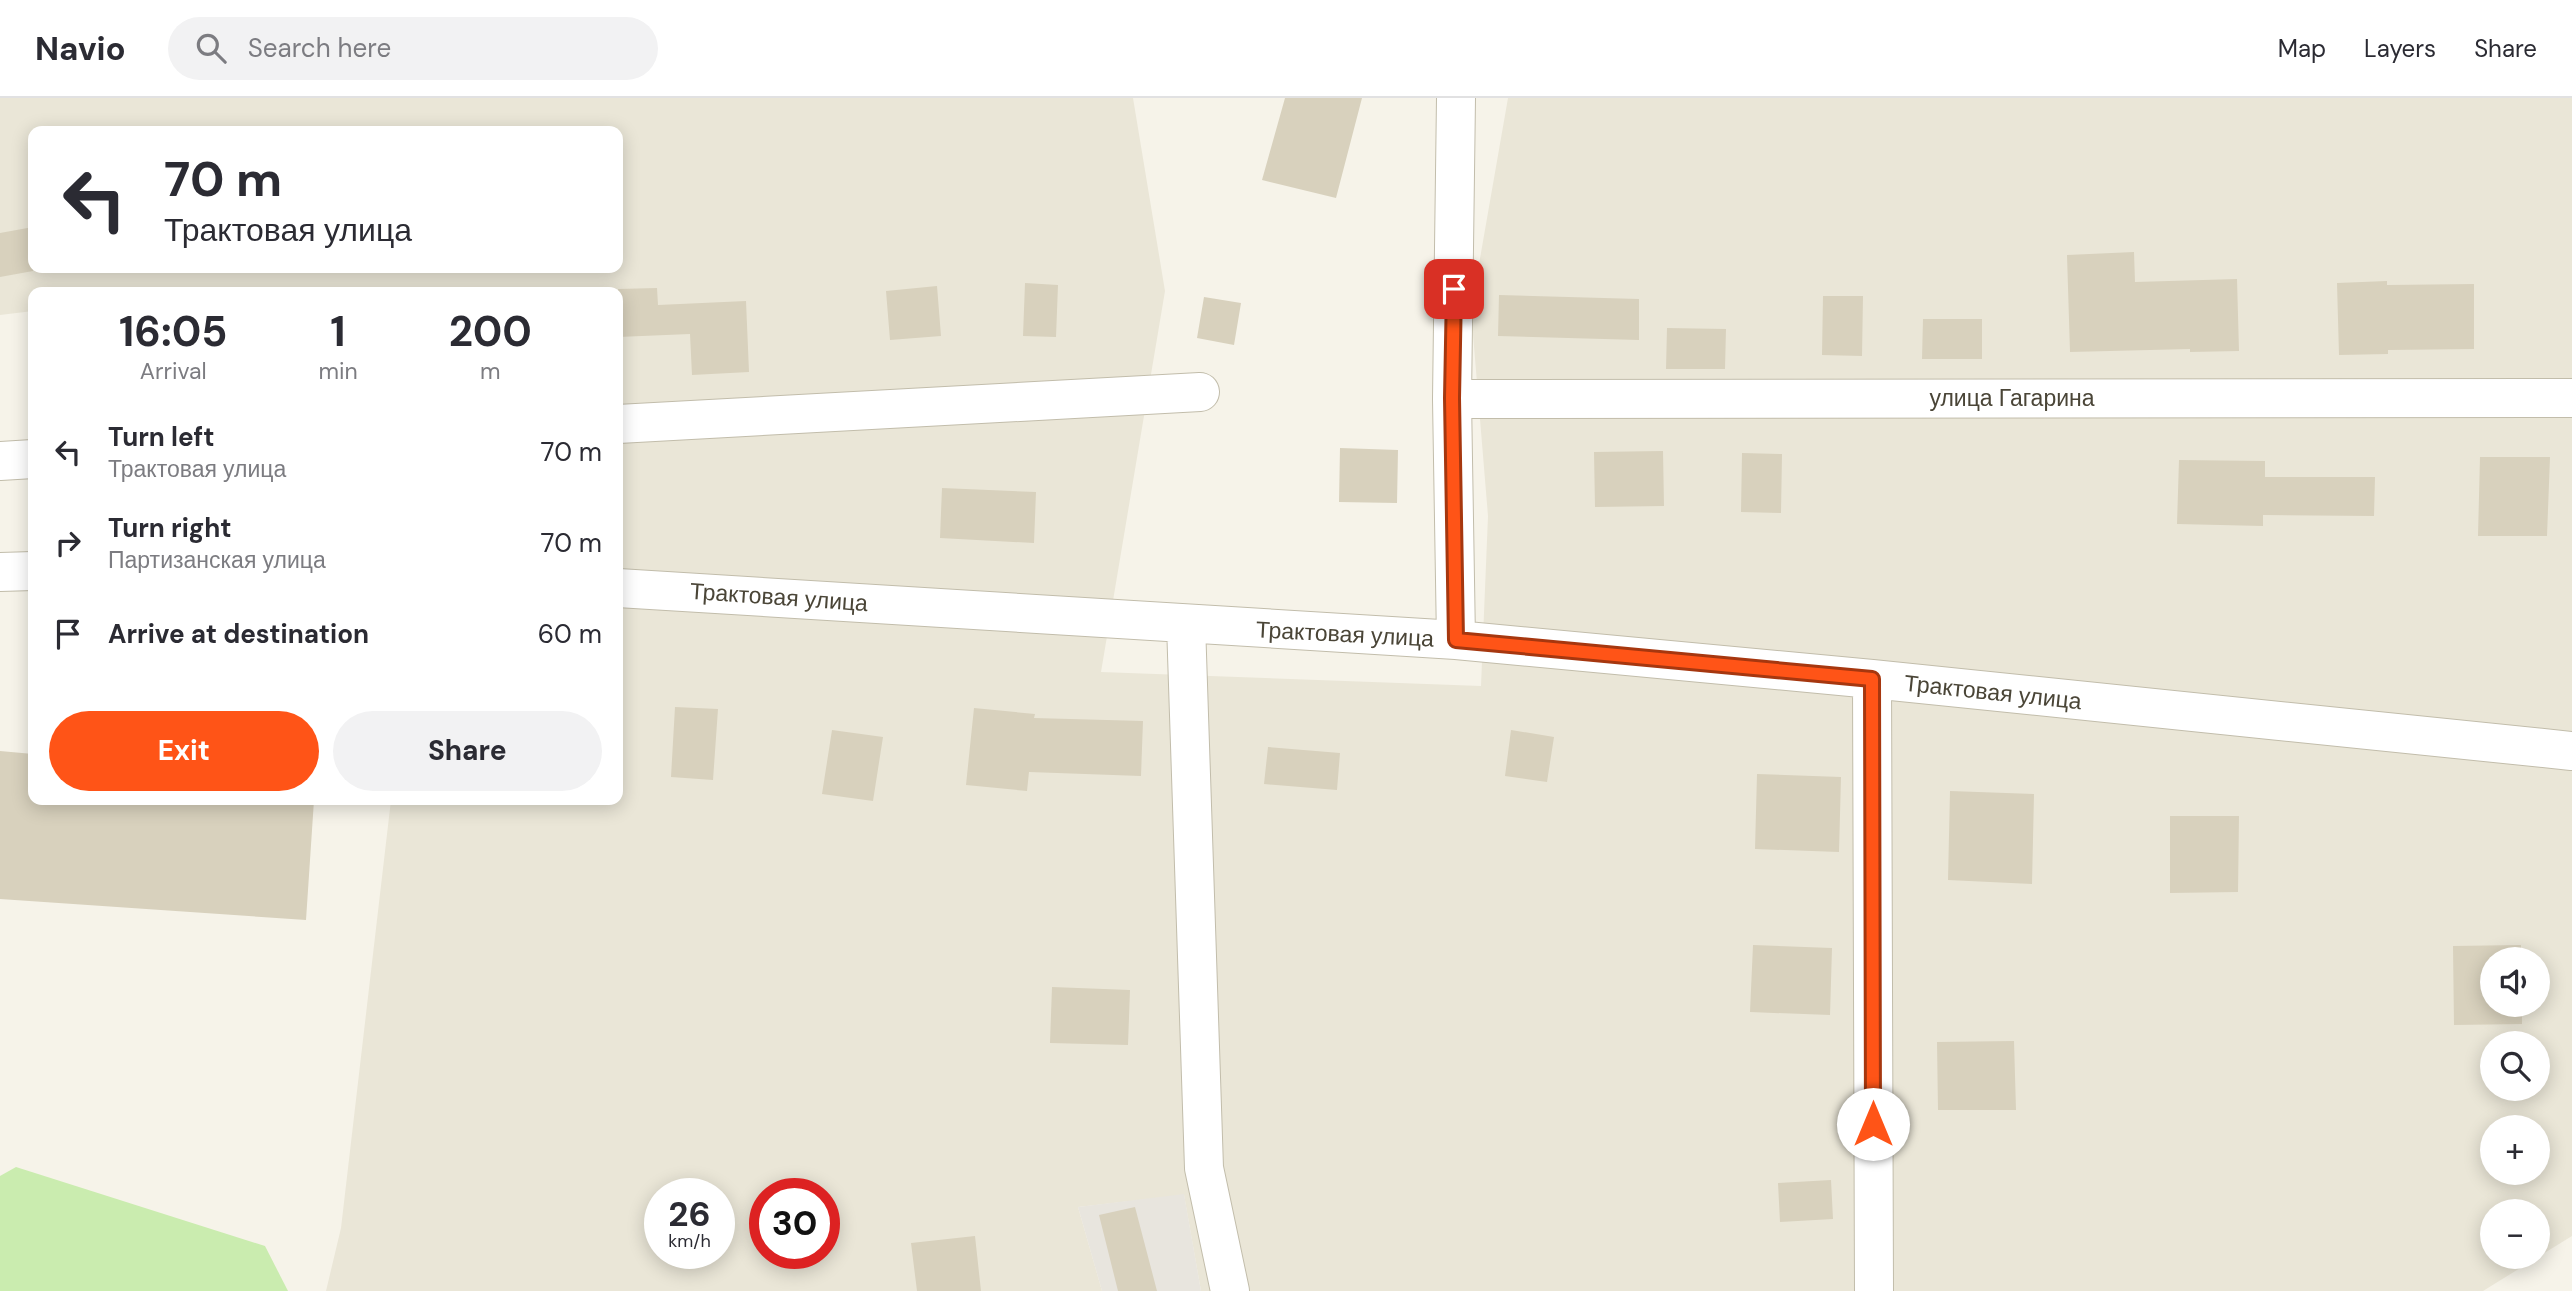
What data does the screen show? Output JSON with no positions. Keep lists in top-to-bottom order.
{
  "streets": {
    "street": ["улица Гагарина", "Трактовая улица"]
  },
  "page": {
    "header": "Navio",
    "search": "Search here",
    "nav": ["Map", "Layers", "Share"],
    "turn": ["70 m", "Трактовая улица"],
    "eta": [
      "16:05",
      "Arrival",
      "1",
      "min",
      "200",
      "m"
    ],
    "list": [
      {
        "name": "Turn left",
        "note": "Трактовая улица",
        "value": "70 m"
      },
      {
        "name": "Turn right",
        "note": "Партизанская улица",
        "value": "70 m"
      },
      {
        "name": "Arrive at destination",
        "value": "60 m"
      }
    ],
    "buttons": ["Exit", "Share"],
    "map_buttons": ["+", "−"],
    "speed": "26 km/h",
    "limit": "30"
  }
}
